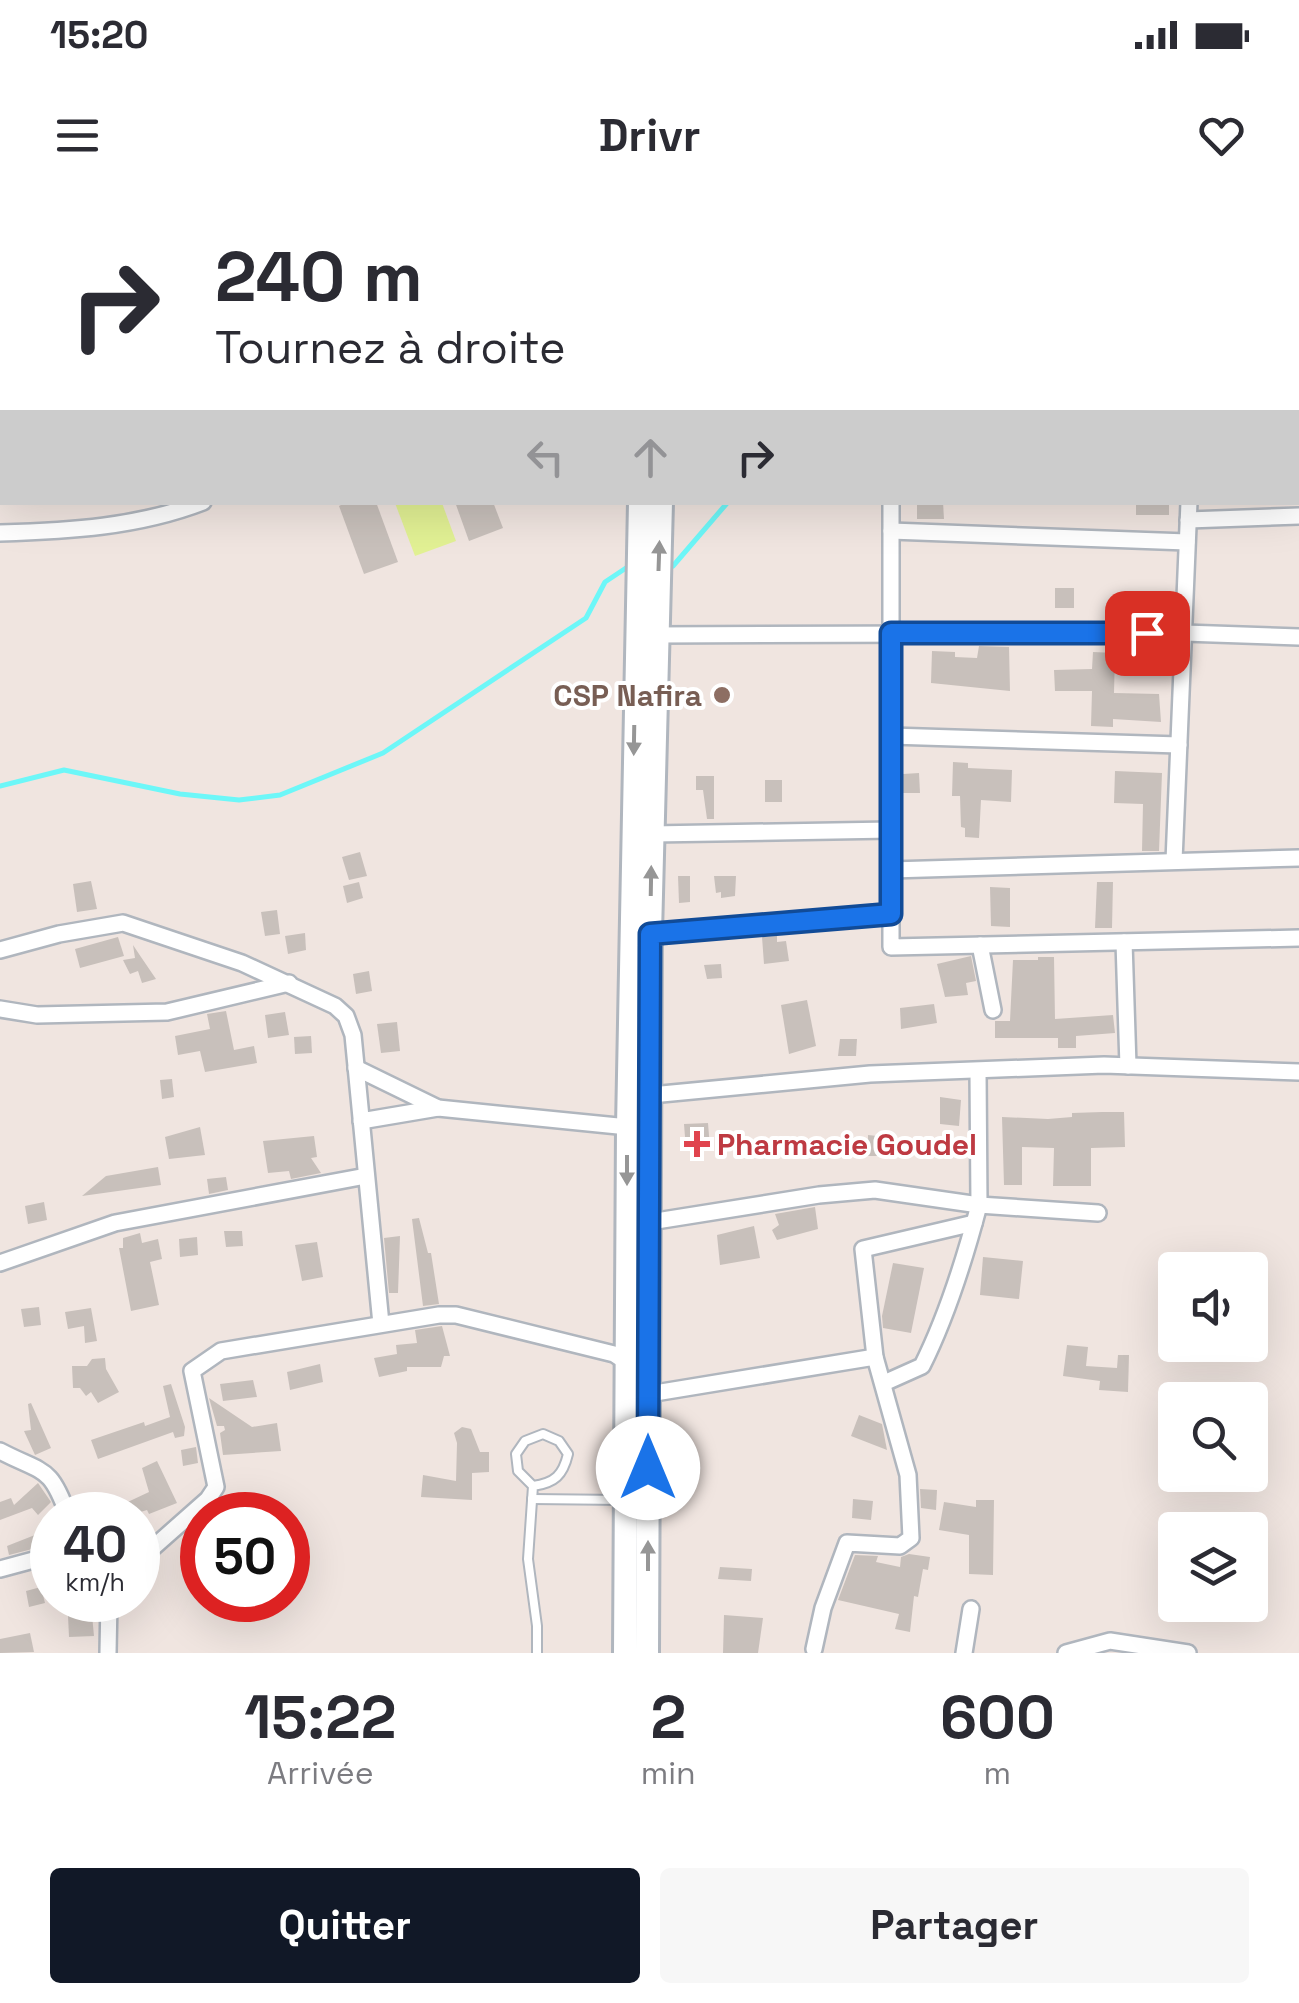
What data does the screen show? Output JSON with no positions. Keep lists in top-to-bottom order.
{
  "places": {
    "other": ["CSP Nafira"],
    "health": ["Pharmacie Goudel"]
  },
  "page": {
    "status": "15:20",
    "header": "Drivr",
    "turn": ["240 m", "Tournez à droite"],
    "speed": "40 km/h",
    "limit": "50",
    "eta": [
      "15:22",
      "Arrivée",
      "2",
      "min",
      "600",
      "m"
    ],
    "buttons": ["Quitter", "Partager"]
  }
}
